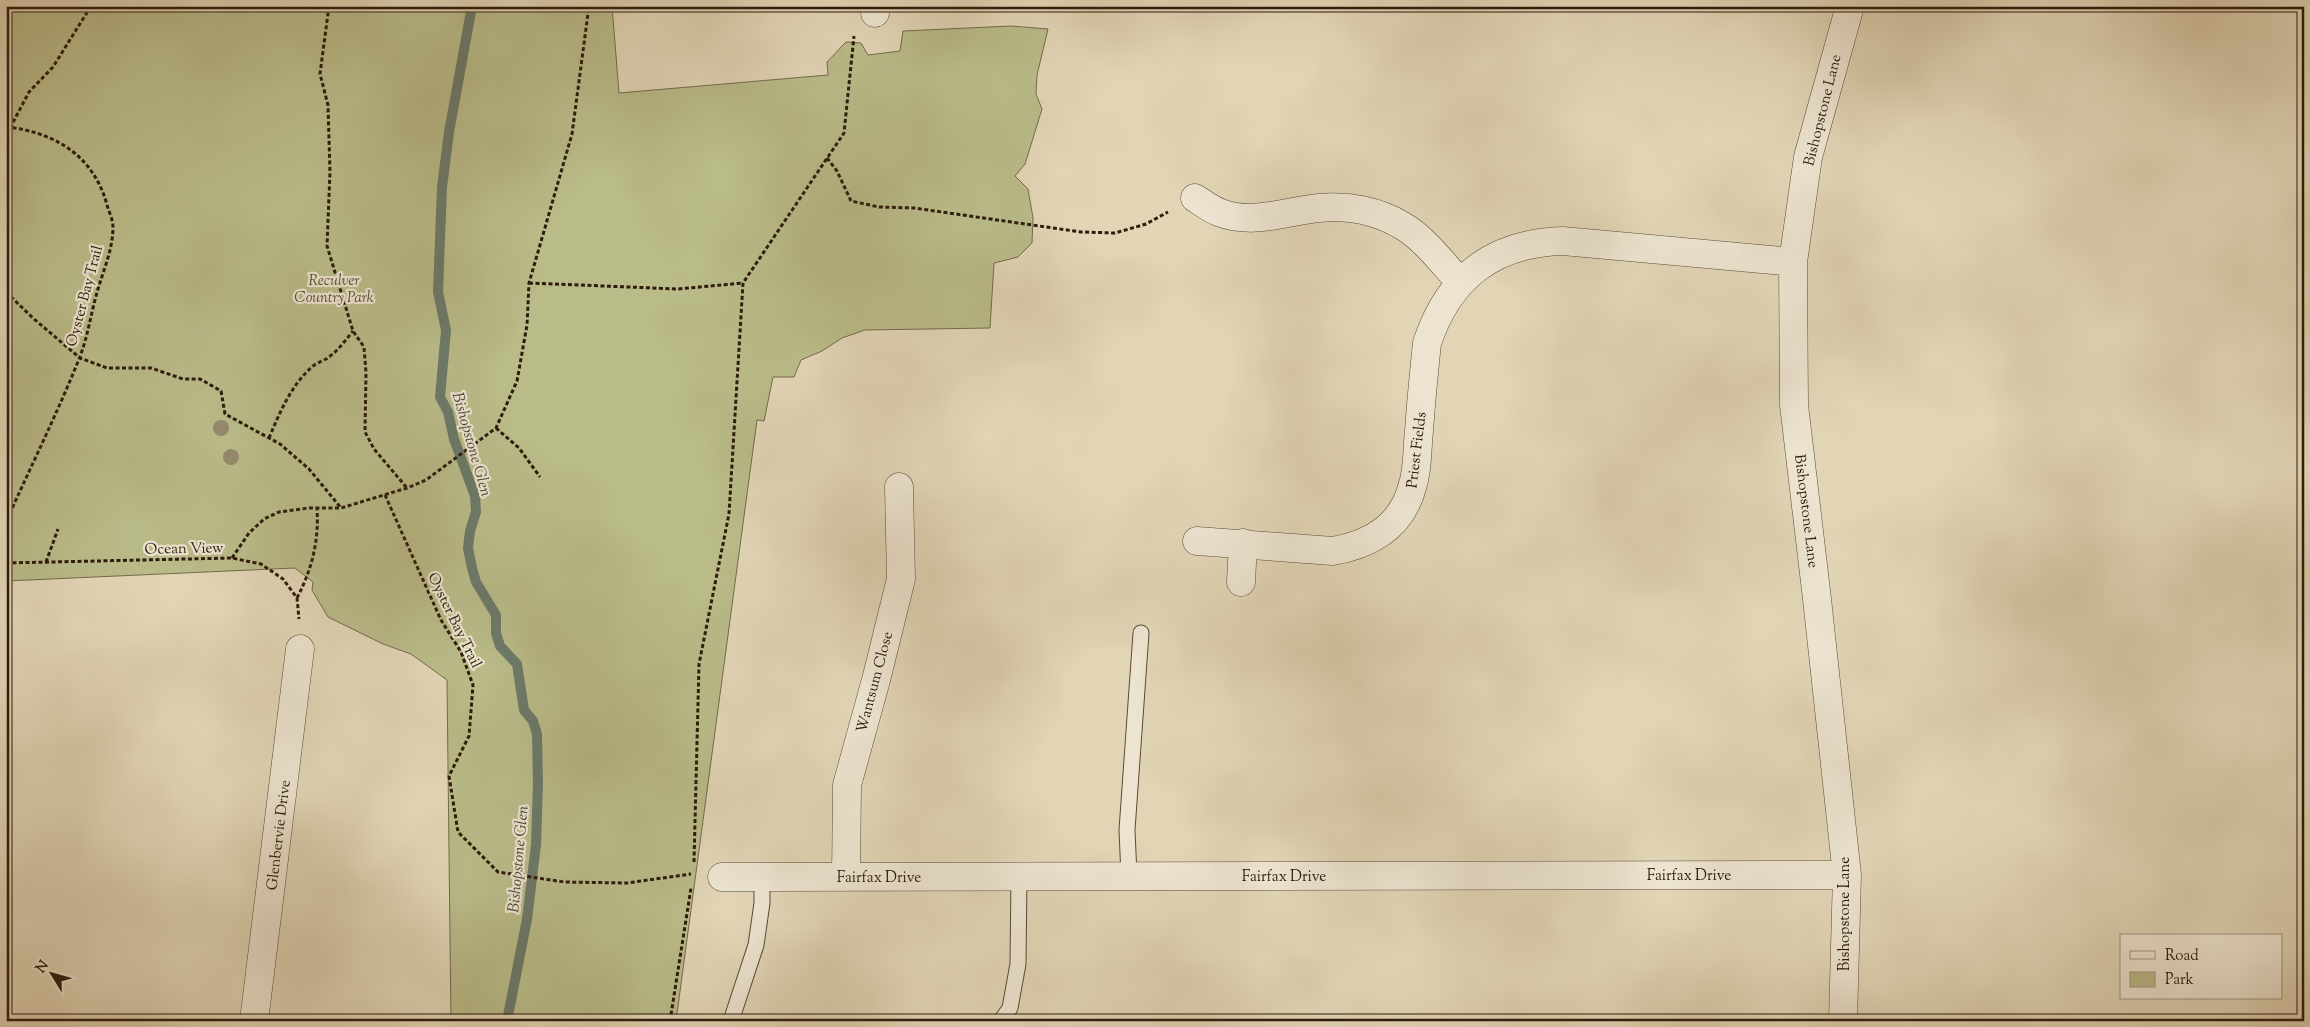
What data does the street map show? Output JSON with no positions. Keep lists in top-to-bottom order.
{
  "streets": {
    "street": [
      "Bishopstone Lane",
      "Priest Fields",
      "Wantsum Close",
      "Glenbervie Drive",
      "Fairfax Drive"
    ],
    "path": ["Oyster Bay Trail", "Ocean View"]
  },
  "crossings": [
    ["Bishopstone Lane", "Priest Fields"],
    ["Bishopstone Lane", "Fairfax Drive"],
    ["Wantsum Close", "Fairfax Drive"]
  ],
  "water": ["Bishopstone Glen"],
  "parks": ["Reculver Country Park"],
  "legend": ["Road", "Park"],
  "north": "top left"
}
